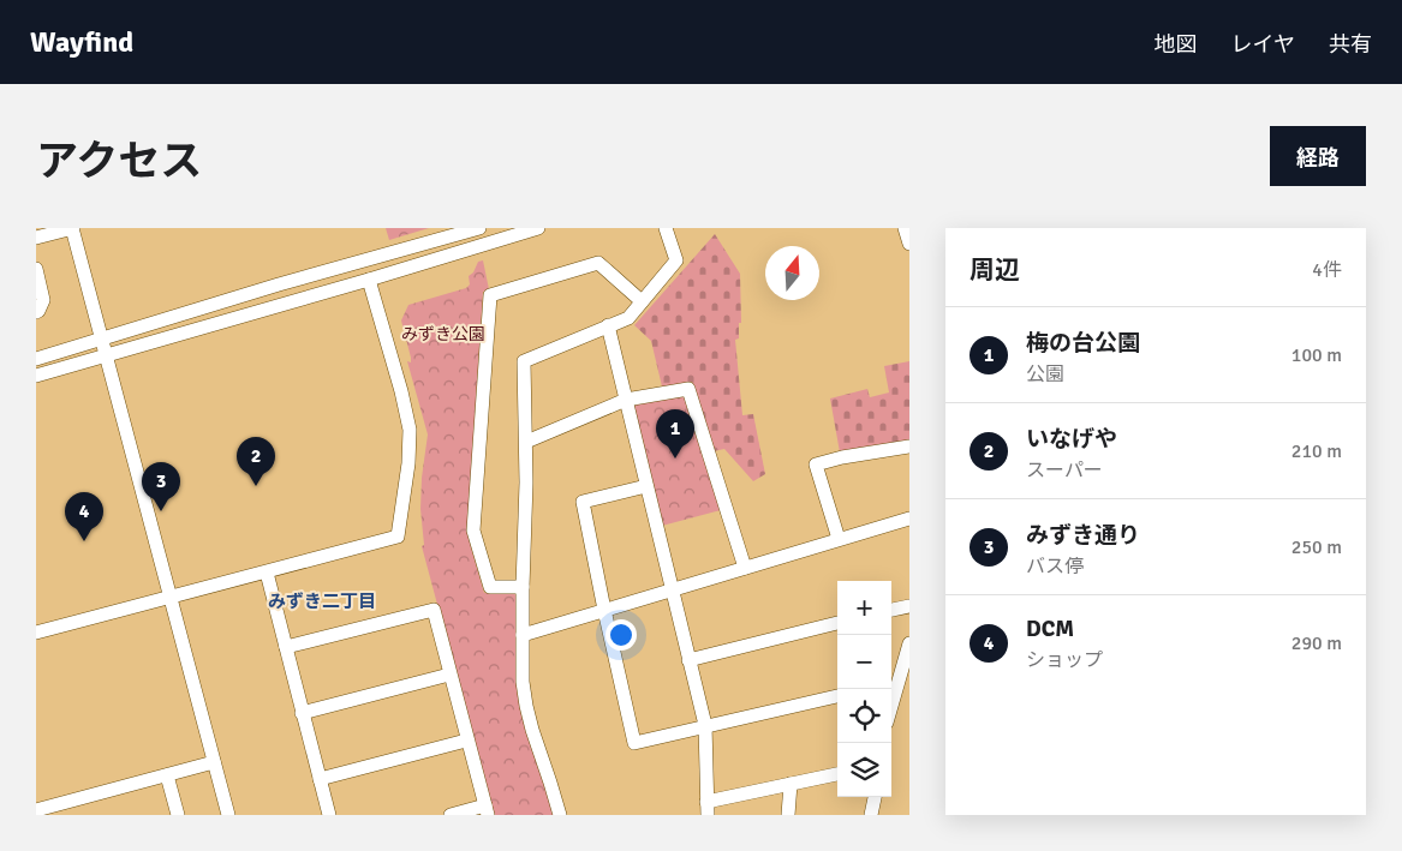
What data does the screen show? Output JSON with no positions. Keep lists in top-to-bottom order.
{
  "districts": ["みずき二丁目"],
  "parks": ["みずき公園"],
  "north": "top",
  "page": {
    "header": "Wayfind",
    "nav": ["地図", "レイヤ", "共有"],
    "title": "アクセス",
    "buttons": "経路",
    "heading": ["周辺", "4件"],
    "list": [
      {
        "mark": "1",
        "name": "梅の台公園",
        "note": "公園",
        "value": "100 m"
      },
      {
        "mark": "2",
        "name": "いなげや",
        "note": "スーパー",
        "value": "210 m"
      },
      {
        "mark": "3",
        "name": "みずき通り",
        "note": "バス停",
        "value": "250 m"
      },
      {
        "mark": "4",
        "name": "DCM",
        "note": "ショップ",
        "value": "290 m"
      }
    ],
    "pins": [
      "1",
      "2",
      "3",
      "4"
    ],
    "map_buttons": ["+", "−"]
  }
}
